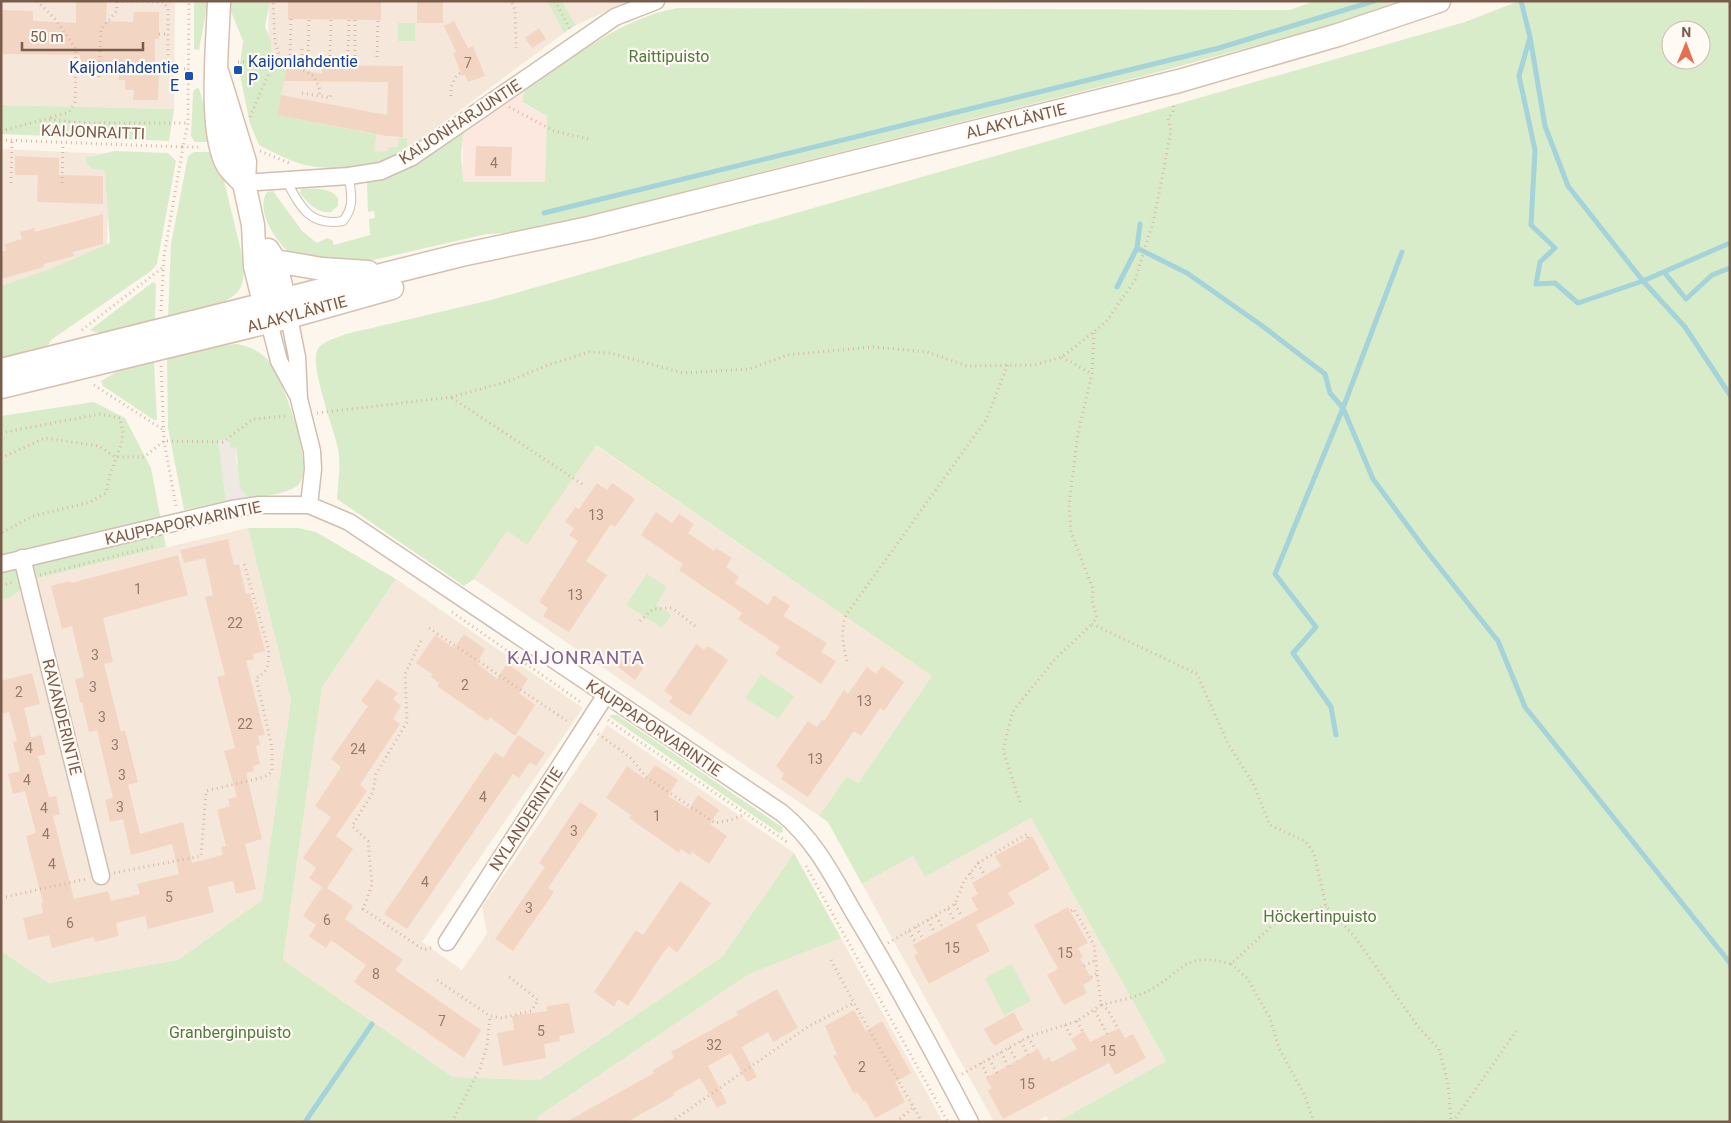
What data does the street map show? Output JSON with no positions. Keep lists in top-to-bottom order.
{
  "streets": {
    "main road": ["ALAKYLÄNTIE"],
    "street": [
      "KAIJONHARJUNTIE",
      "KAUPPAPORVARINTIE",
      "RAVANDERINTIE",
      "NYLANDERINTIE"
    ],
    "path": ["KAIJONRAITTI"]
  },
  "crossings": [
    ["KAUPPAPORVARINTIE", "RAVANDERINTIE"],
    ["KAUPPAPORVARINTIE", "NYLANDERINTIE"]
  ],
  "districts": ["KAIJONRANTA"],
  "parks": ["Raittipuisto", "Höckertinpuisto", "Granberginpuisto"],
  "places": {
    "transit": ["Kaijonlahdentie P", "Kaijonlahdentie E"]
  },
  "house_numbers": [
    "7",
    "4",
    "13",
    "1",
    "13",
    "22",
    "3",
    "2",
    "3",
    "2",
    "13",
    "3",
    "22",
    "3",
    "4",
    "24",
    "13",
    "3",
    "4",
    "4",
    "3",
    "4",
    "1",
    "3",
    "4",
    "4",
    "4",
    "5",
    "3",
    "6",
    "6",
    "15",
    "15",
    "8",
    "7",
    "5",
    "32",
    "15",
    "2",
    "15"
  ],
  "scale_bar": "50 m",
  "north": "top"
}
